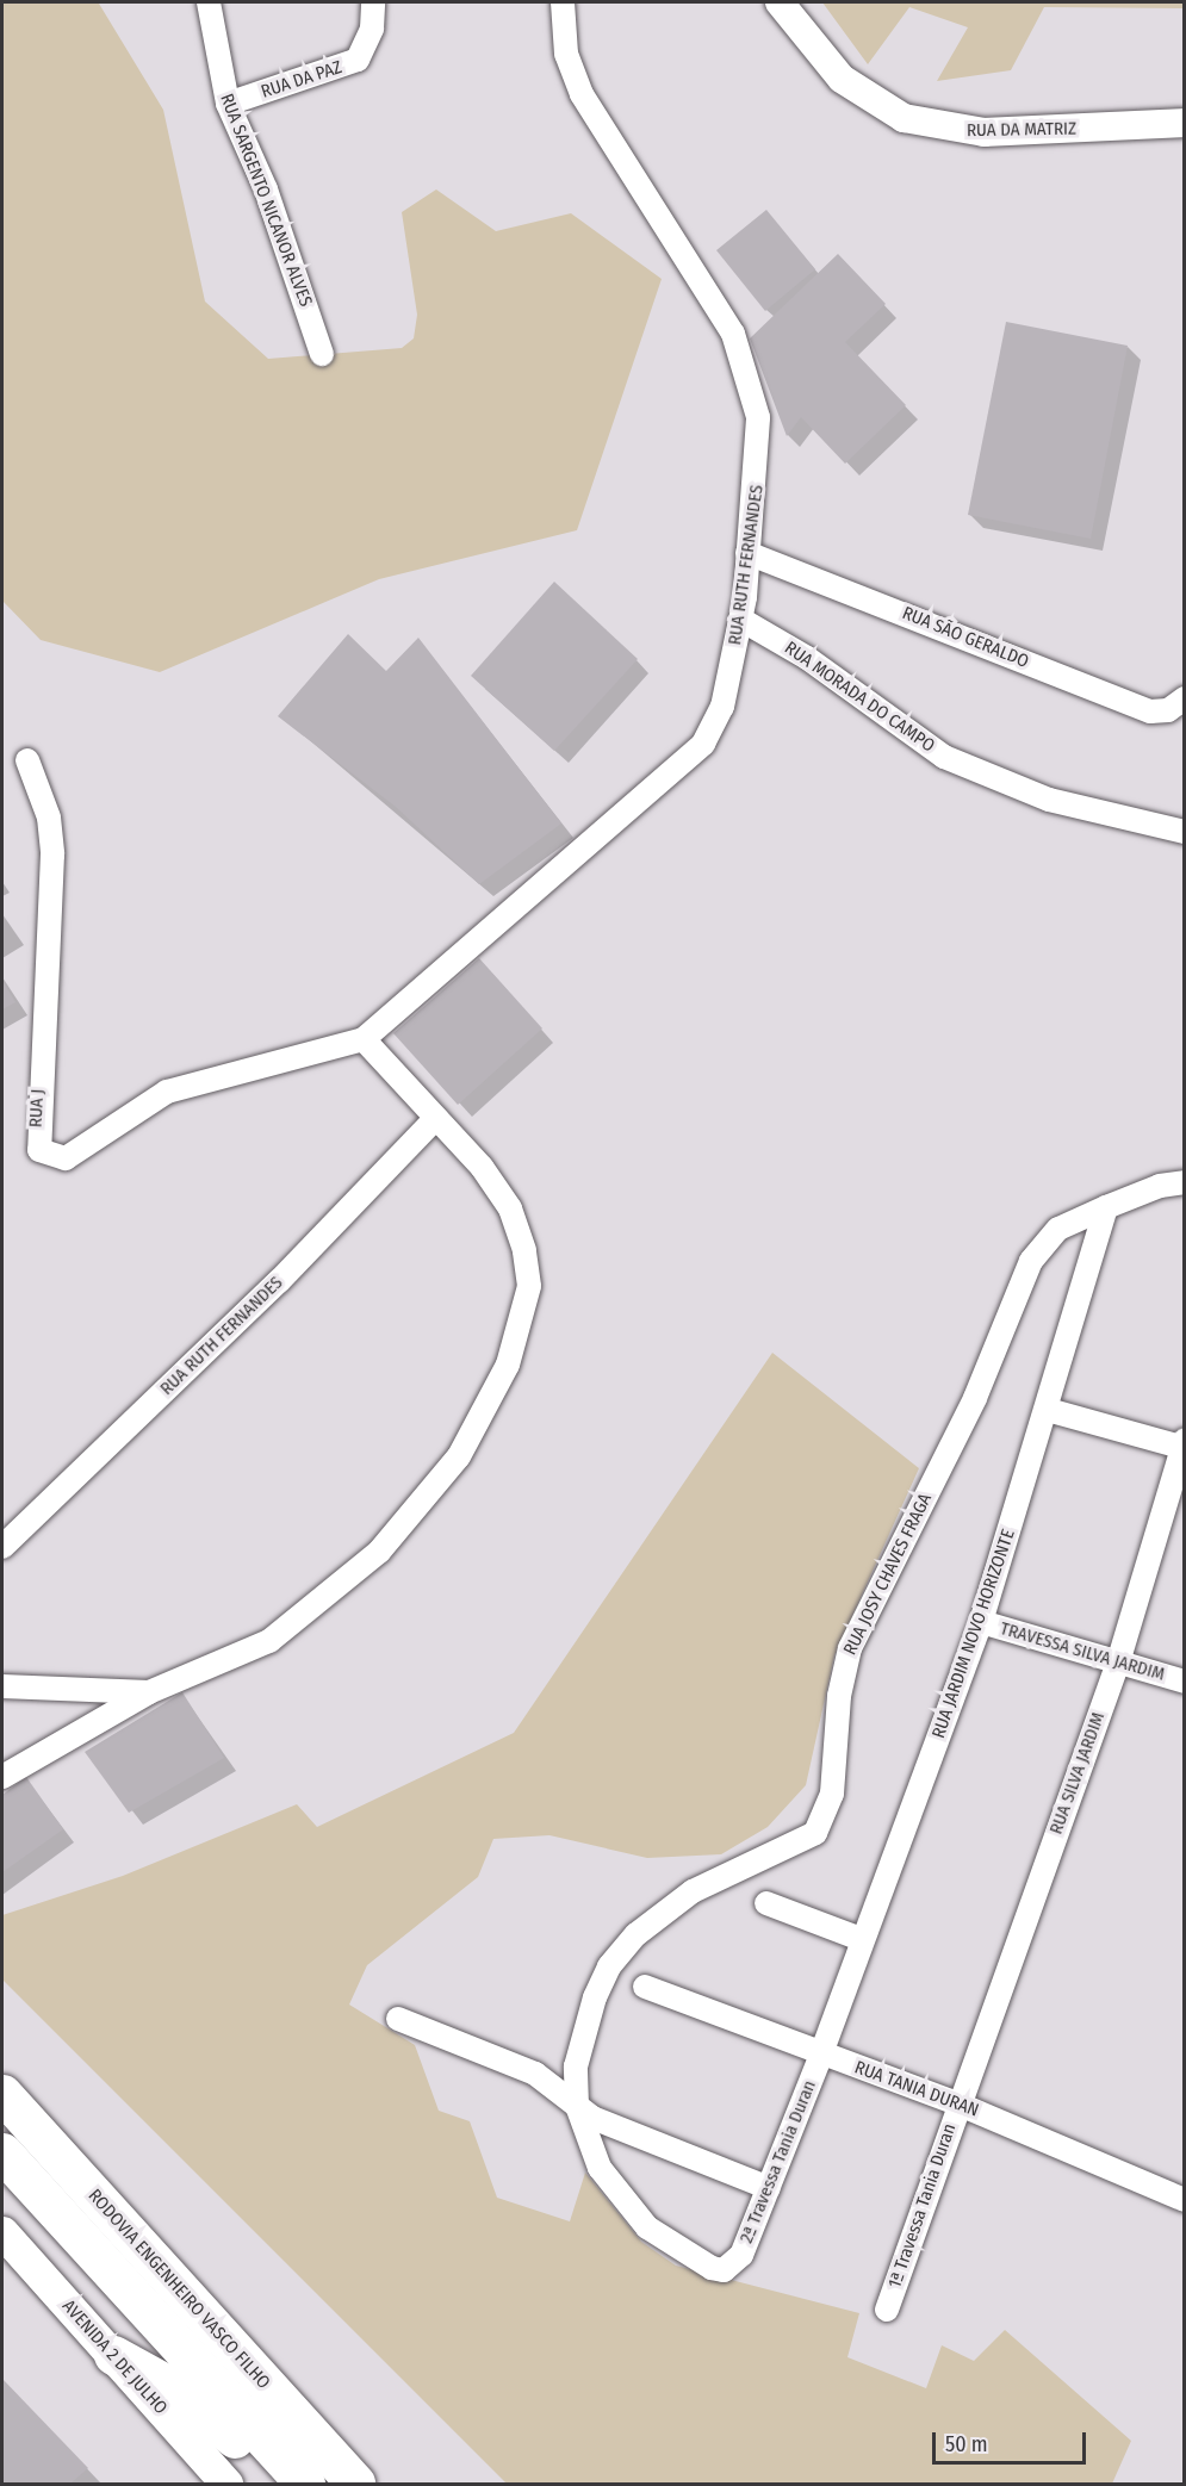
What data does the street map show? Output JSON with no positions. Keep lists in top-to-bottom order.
{
  "streets": {
    "highway": ["RODOVIA ENGENHEIRO VASCO FILHO"],
    "main road": ["AVENIDA 2 DE JULHO"],
    "street": [
      "RUA DA PAZ",
      "RUA DA MATRIZ",
      "RUA SARGENTO NICANOR ALVES",
      "RUA RUTH FERNANDES",
      "RUA SÃO GERALDO",
      "RUA MORADA DO CAMPO",
      "RUA J",
      "RUA JOSY CHAVES FRAGA",
      "RUA JARDIM NOVO HORIZONTE",
      "TRAVESSA SILVA JARDIM",
      "RUA SILVA JARDIM",
      "RUA TANIA DURAN",
      "2ª Travessa Tania Duran",
      "1ª Travessa Tania Duran"
    ]
  },
  "crossings": [
    ["RUA DA PAZ", "RUA SARGENTO NICANOR ALVES"],
    ["RUA RUTH FERNANDES", "RUA SÃO GERALDO"],
    ["RUA RUTH FERNANDES", "RUA MORADA DO CAMPO"],
    ["RUA RUTH FERNANDES", "RUA J"],
    ["RUA JOSY CHAVES FRAGA", "RUA JARDIM NOVO HORIZONTE"],
    ["RUA JOSY CHAVES FRAGA", "2ª Travessa Tania Duran"],
    ["RUA JARDIM NOVO HORIZONTE", "TRAVESSA SILVA JARDIM"],
    ["RUA JARDIM NOVO HORIZONTE", "RUA TANIA DURAN"],
    ["RUA JARDIM NOVO HORIZONTE", "2ª Travessa Tania Duran"],
    ["TRAVESSA SILVA JARDIM", "RUA SILVA JARDIM"],
    ["RUA SILVA JARDIM", "RUA TANIA DURAN"],
    ["RUA SILVA JARDIM", "1ª Travessa Tania Duran"],
    ["RUA TANIA DURAN", "2ª Travessa Tania Duran"],
    ["RUA TANIA DURAN", "1ª Travessa Tania Duran"]
  ],
  "scale_bar": "50 m"
}
